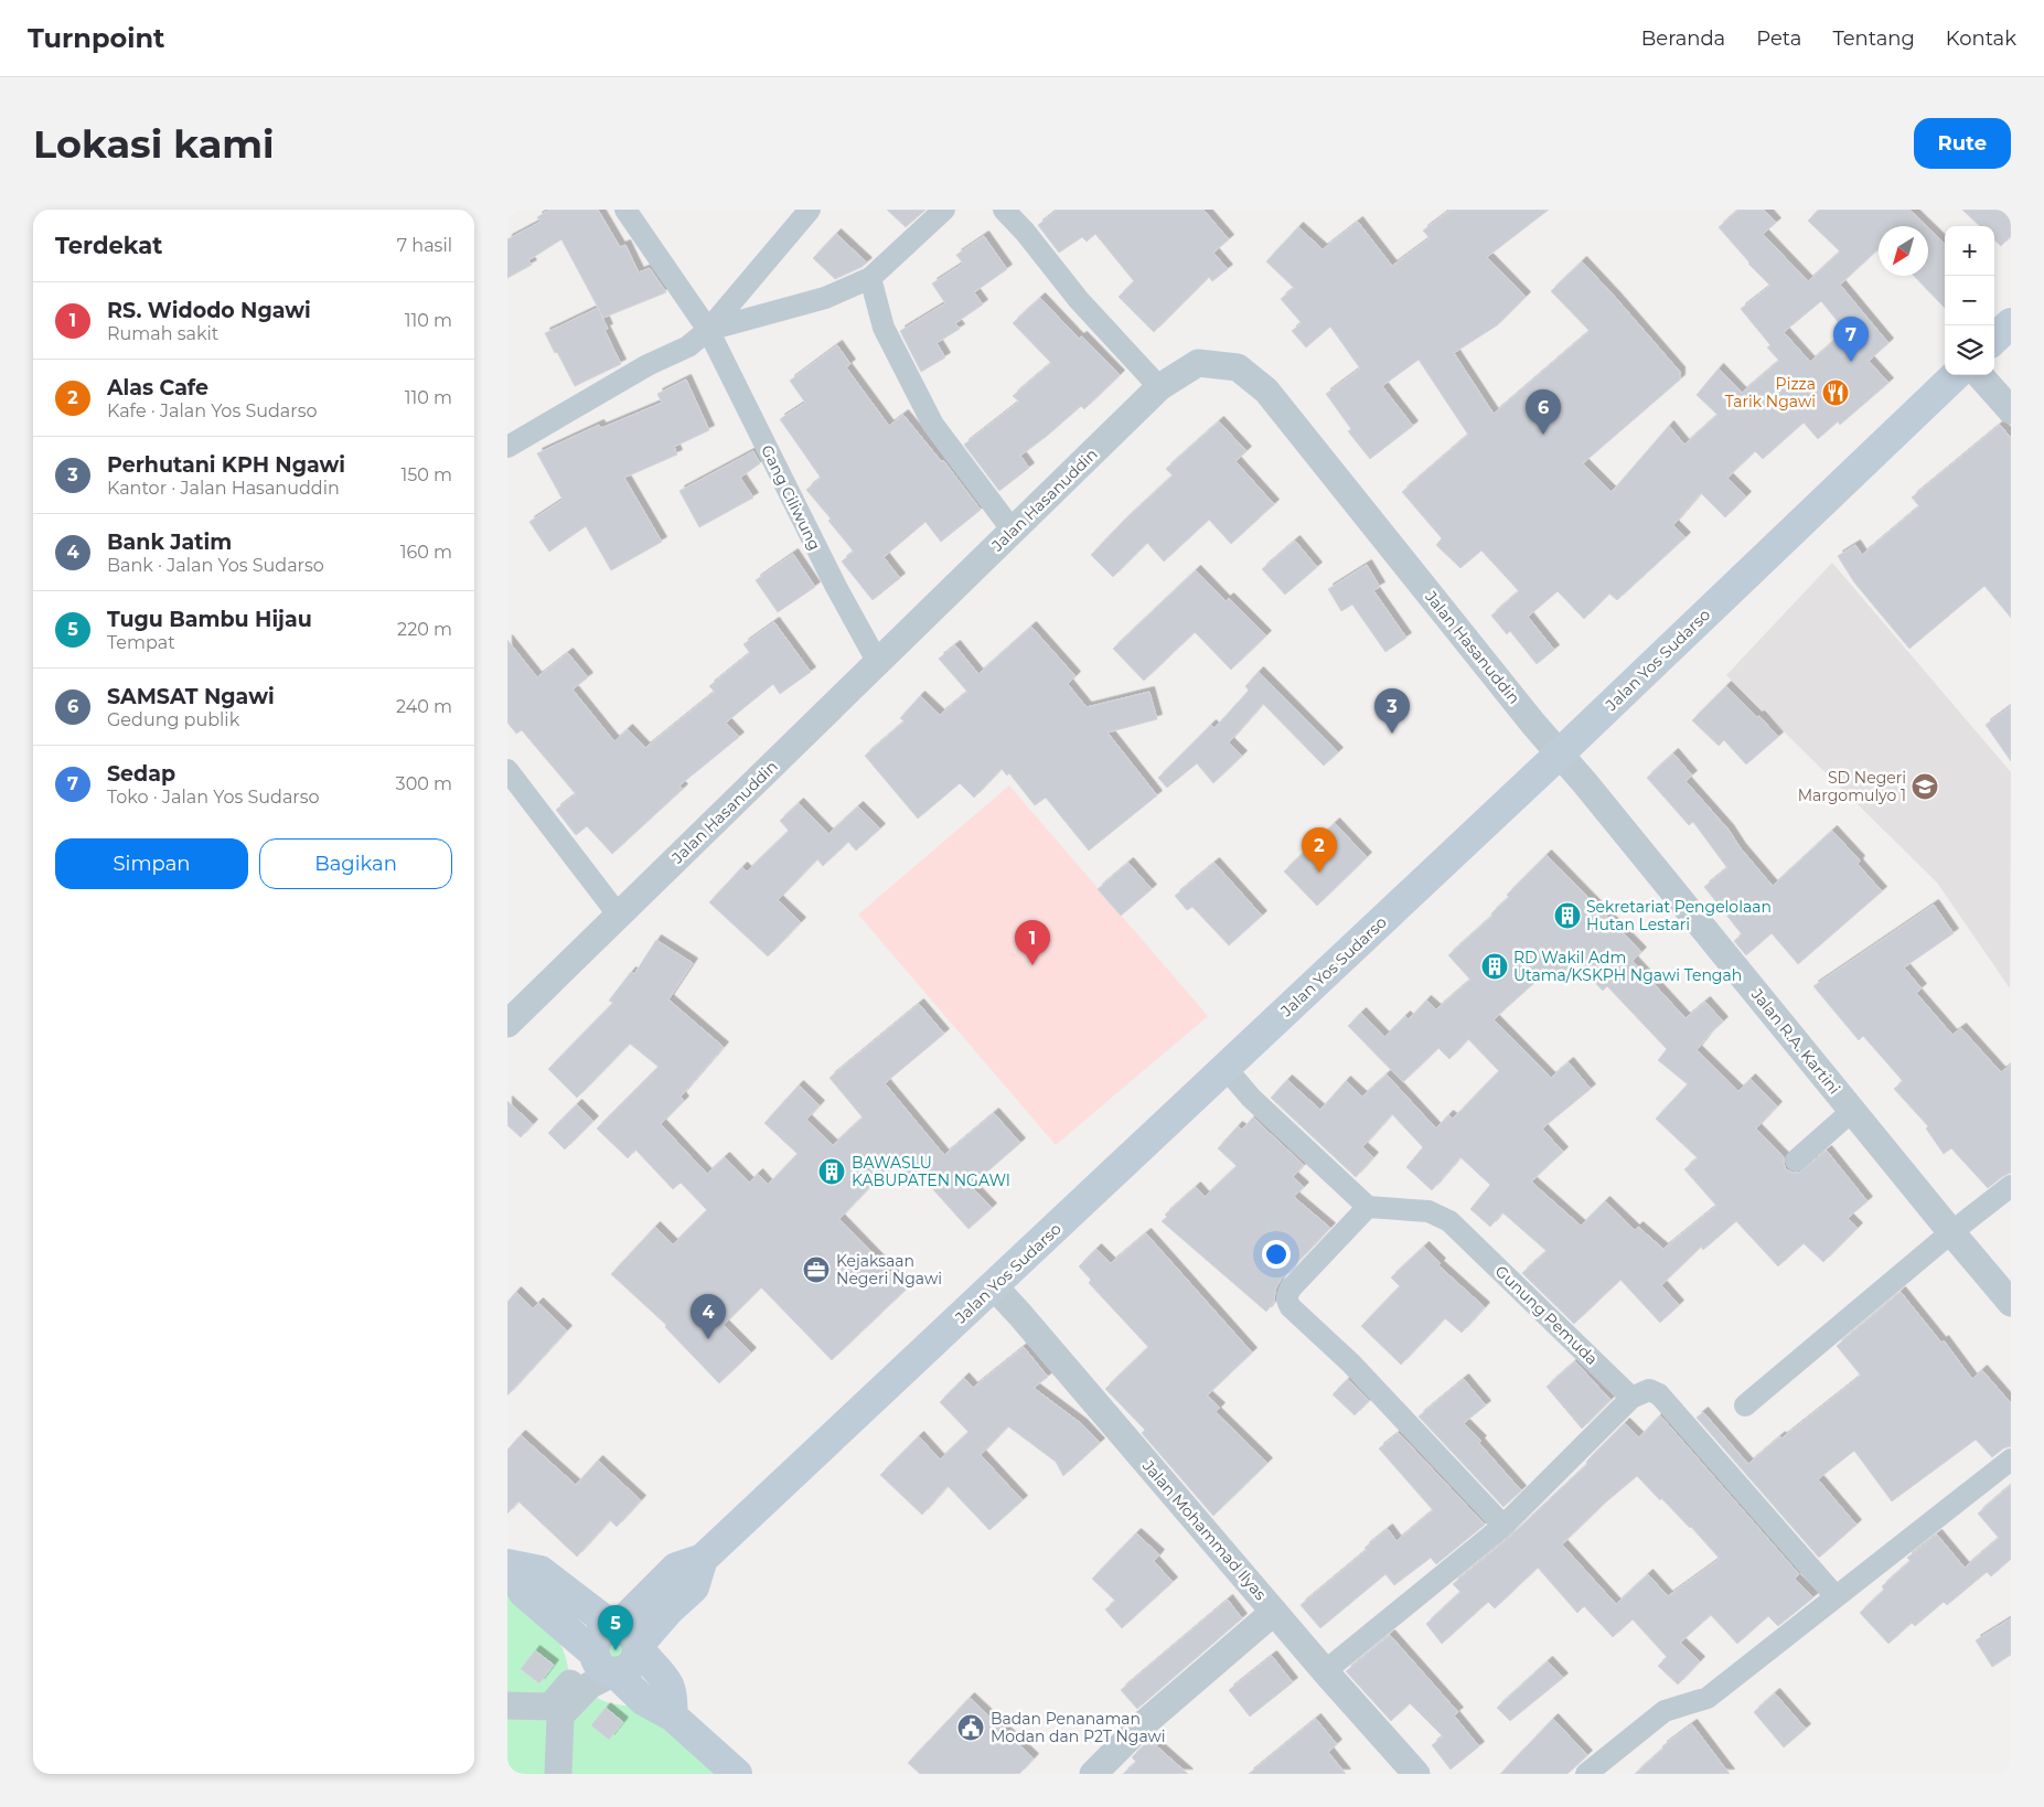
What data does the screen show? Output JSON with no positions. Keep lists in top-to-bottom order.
{
  "streets": {
    "main road": ["Jalan Yos Sudarso"],
    "street": [
      "Gang Ciliwung",
      "Jalan Hasanuddin",
      "Jalan R.A. Kartini",
      "Gunung Pemuda",
      "Jalan Mohammad Ilyas"
    ]
  },
  "crossings": [
    ["Gang Ciliwung", "Jalan Hasanuddin"],
    ["Jalan Hasanuddin", "Jalan Yos Sudarso"],
    ["Jalan Hasanuddin", "Jalan R.A. Kartini"],
    ["Jalan Yos Sudarso", "Jalan R.A. Kartini"],
    ["Jalan Yos Sudarso", "Jalan Mohammad Ilyas"]
  ],
  "places": {
    "restaurant": ["Pizza Tarik Ngawi"],
    "school or university": ["SD Negeri Margomulyo 1"],
    "building": ["Sekretariat Pengelolaan Hutan Lestari", "RD Wakil Adm Utama/KSKPH Ngawi Tengah", "BAWASLU KABUPATEN NGAWI"],
    "office": ["Kejaksaan Negeri Ngawi"],
    "public building": ["Badan Penanaman Modan dan P2T Ngawi"]
  },
  "north": "bottom left",
  "page": {
    "header": "Turnpoint",
    "nav": [
      "Beranda",
      "Peta",
      "Tentang",
      "Kontak"
    ],
    "buttons": [
      "Rute",
      ["Simpan", "Bagikan"]
    ],
    "title": "Lokasi kami",
    "heading": ["Terdekat", "7 hasil"],
    "map_buttons": ["+", "−"],
    "list": [
      {
        "mark": "1",
        "name": "RS. Widodo Ngawi",
        "note": "Rumah sakit",
        "value": "110 m"
      },
      {
        "mark": "2",
        "name": "Alas Cafe",
        "note": "Kafe · Jalan Yos Sudarso",
        "value": "110 m"
      },
      {
        "mark": "3",
        "name": "Perhutani KPH Ngawi",
        "note": "Kantor · Jalan Hasanuddin",
        "value": "150 m"
      },
      {
        "mark": "4",
        "name": "Bank Jatim",
        "note": "Bank · Jalan Yos Sudarso",
        "value": "160 m"
      },
      {
        "mark": "5",
        "name": "Tugu Bambu Hijau",
        "note": "Tempat",
        "value": "220 m"
      },
      {
        "mark": "6",
        "name": "SAMSAT Ngawi",
        "note": "Gedung publik",
        "value": "240 m"
      },
      {
        "mark": "7",
        "name": "Sedap",
        "note": "Toko · Jalan Yos Sudarso",
        "value": "300 m"
      }
    ],
    "pins": [
      "7",
      "6",
      "3",
      "2",
      "1",
      "4",
      "5"
    ]
  }
}
